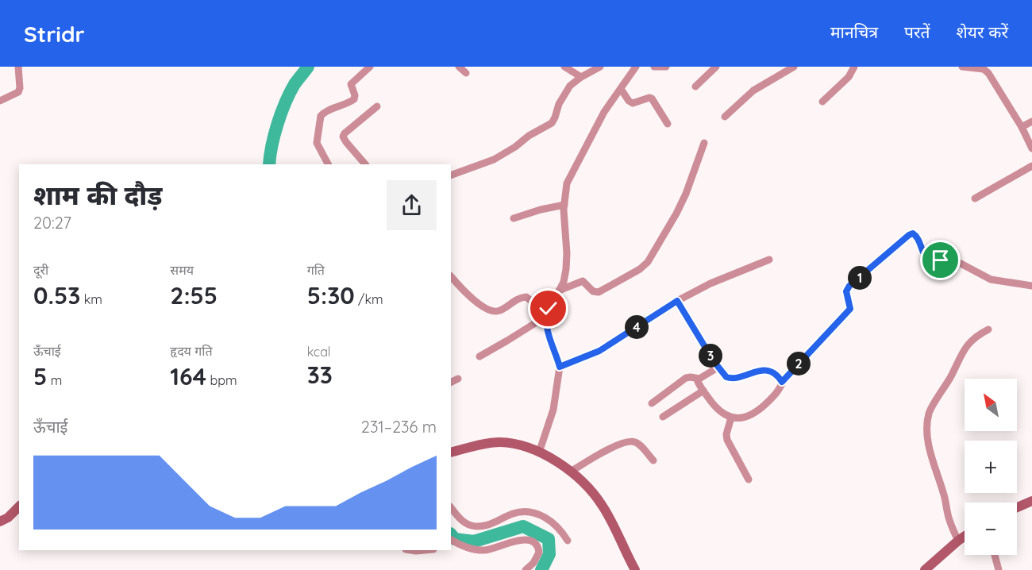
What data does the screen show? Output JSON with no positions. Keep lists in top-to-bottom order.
{
  "north": "top left",
  "page": {
    "header": "Stridr",
    "nav": ["मानचित्र", "परतें", "शेयर करें"],
    "heading": ["शाम की दौड़", "20:27"],
    "stats": [
      ["दूरी", "0.53 km"],
      ["समय", "2:55"],
      ["गति", "5:30 /km"],
      ["ऊँचाई", "5 m"],
      ["हृदय गति", "164 bpm"],
      ["kcal", "33"]
    ],
    "pins": [
      "1",
      "4",
      "3",
      "2"
    ],
    "map_buttons": ["+", "−"],
    "chart": ["ऊँचाई", "231–236 m"]
  }
}
